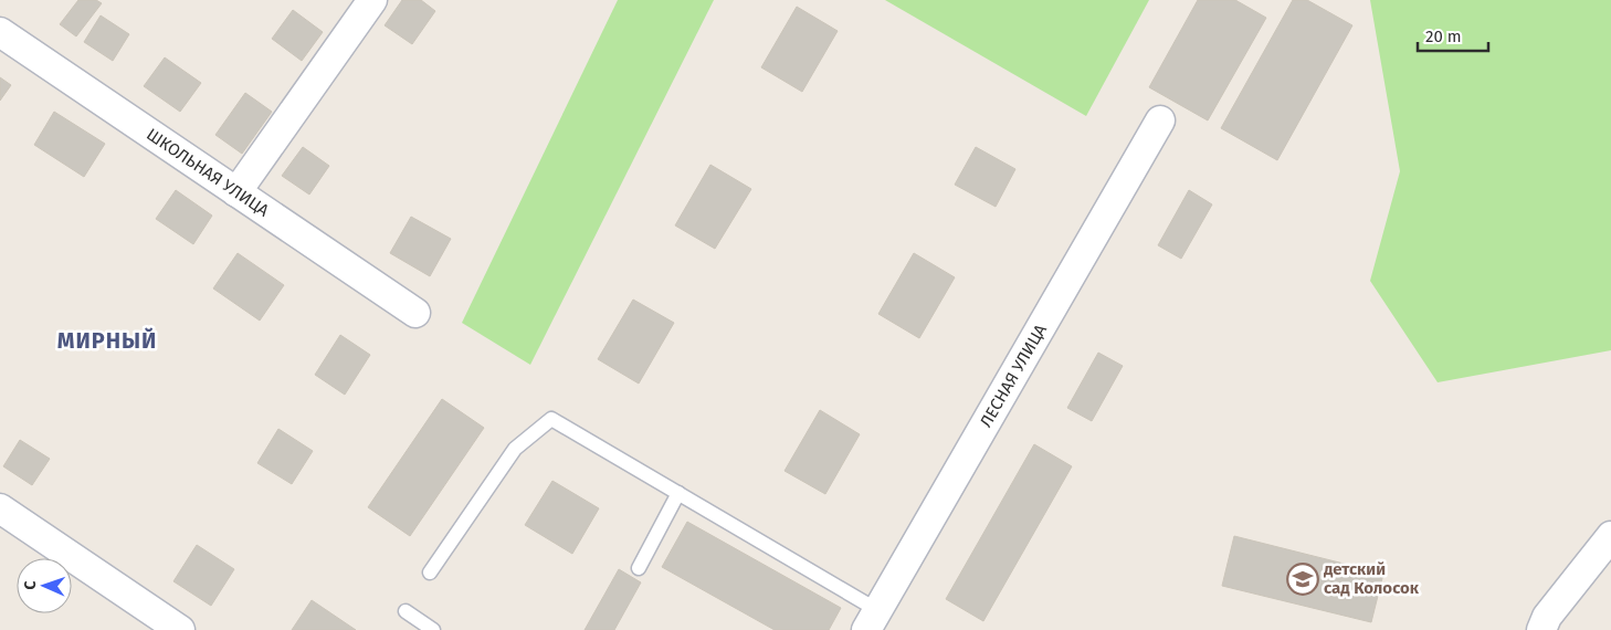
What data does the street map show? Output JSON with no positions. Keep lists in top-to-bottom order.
{
  "streets": {
    "street": ["ШКОЛЬНАЯ УЛИЦА", "ЛЕСНАЯ УЛИЦА"]
  },
  "districts": ["МИРНЫЙ"],
  "places": {
    "school or university": ["детский сад Колосок"]
  },
  "scale_bar": "20 m",
  "north": "left"
}
